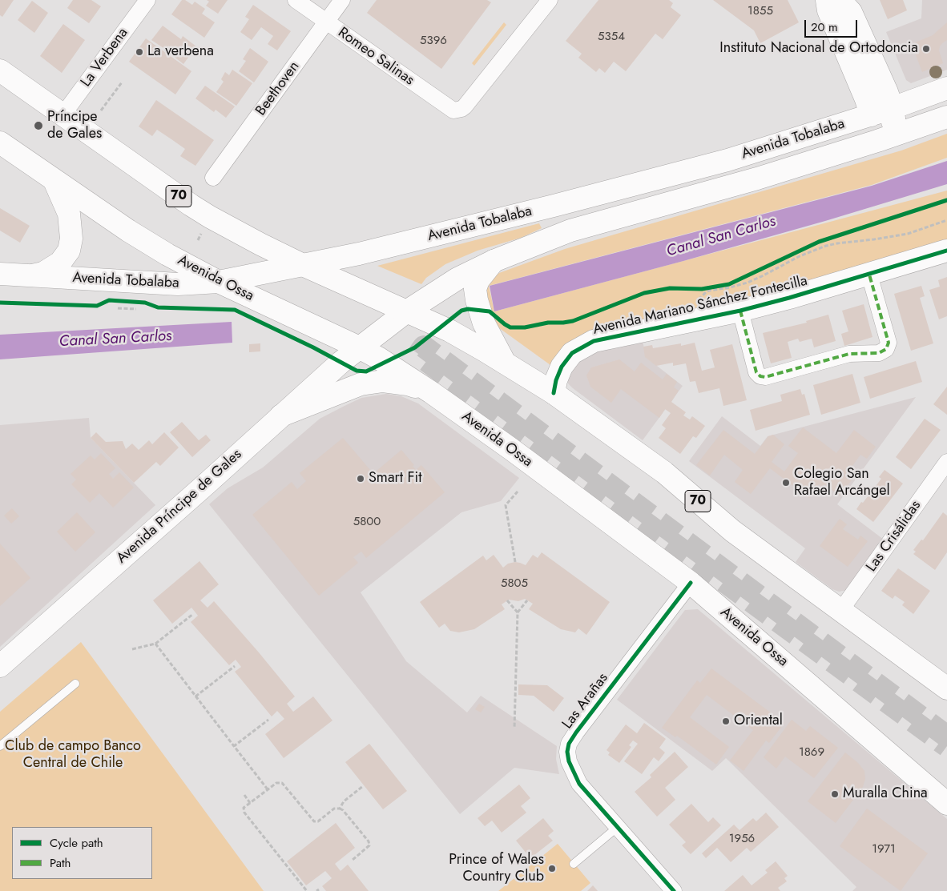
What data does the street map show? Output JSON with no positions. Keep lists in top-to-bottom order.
{
  "streets": {
    "main road": [
      "Avenida Tobalaba",
      "70",
      "Avenida Ossa",
      "Avenida Mariano Sánchez Fontecilla",
      "Avenida Príncipe de Gales"
    ],
    "street": [
      "Romeo Salinas",
      "La Verbena",
      "Beethoven",
      "Las Crisálidas",
      "Las Arañas"
    ]
  },
  "crossings": [
    ["Romeo Salinas", "Beethoven"],
    ["La Verbena", "70"],
    ["Avenida Tobalaba", "70"],
    ["Avenida Tobalaba", "Avenida Ossa"],
    ["Avenida Tobalaba", "Avenida Príncipe de Gales"],
    ["70", "Avenida Mariano Sánchez Fontecilla"],
    ["70", "Las Crisálidas"],
    ["Avenida Ossa", "Avenida Príncipe de Gales"],
    ["Avenida Ossa", "Las Arañas"]
  ],
  "water": ["Canal San Carlos"],
  "parks": ["Club de campo Banco Central de Chile"],
  "places": [
    "Instituto Nacional de Ortodoncia",
    "La verbena",
    "Príncipe de Gales",
    "Smart Fit",
    "Colegio San Rafael Arcángel",
    "Oriental",
    "Muralla China",
    "Prince of Wales Country Club"
  ],
  "house_numbers": [
    "1855",
    "5354",
    "5396",
    "5800",
    "5805",
    "1869",
    "1956",
    "1971"
  ],
  "legend": ["Cycle path", "Path"],
  "scale_bar": "20 m"
}
